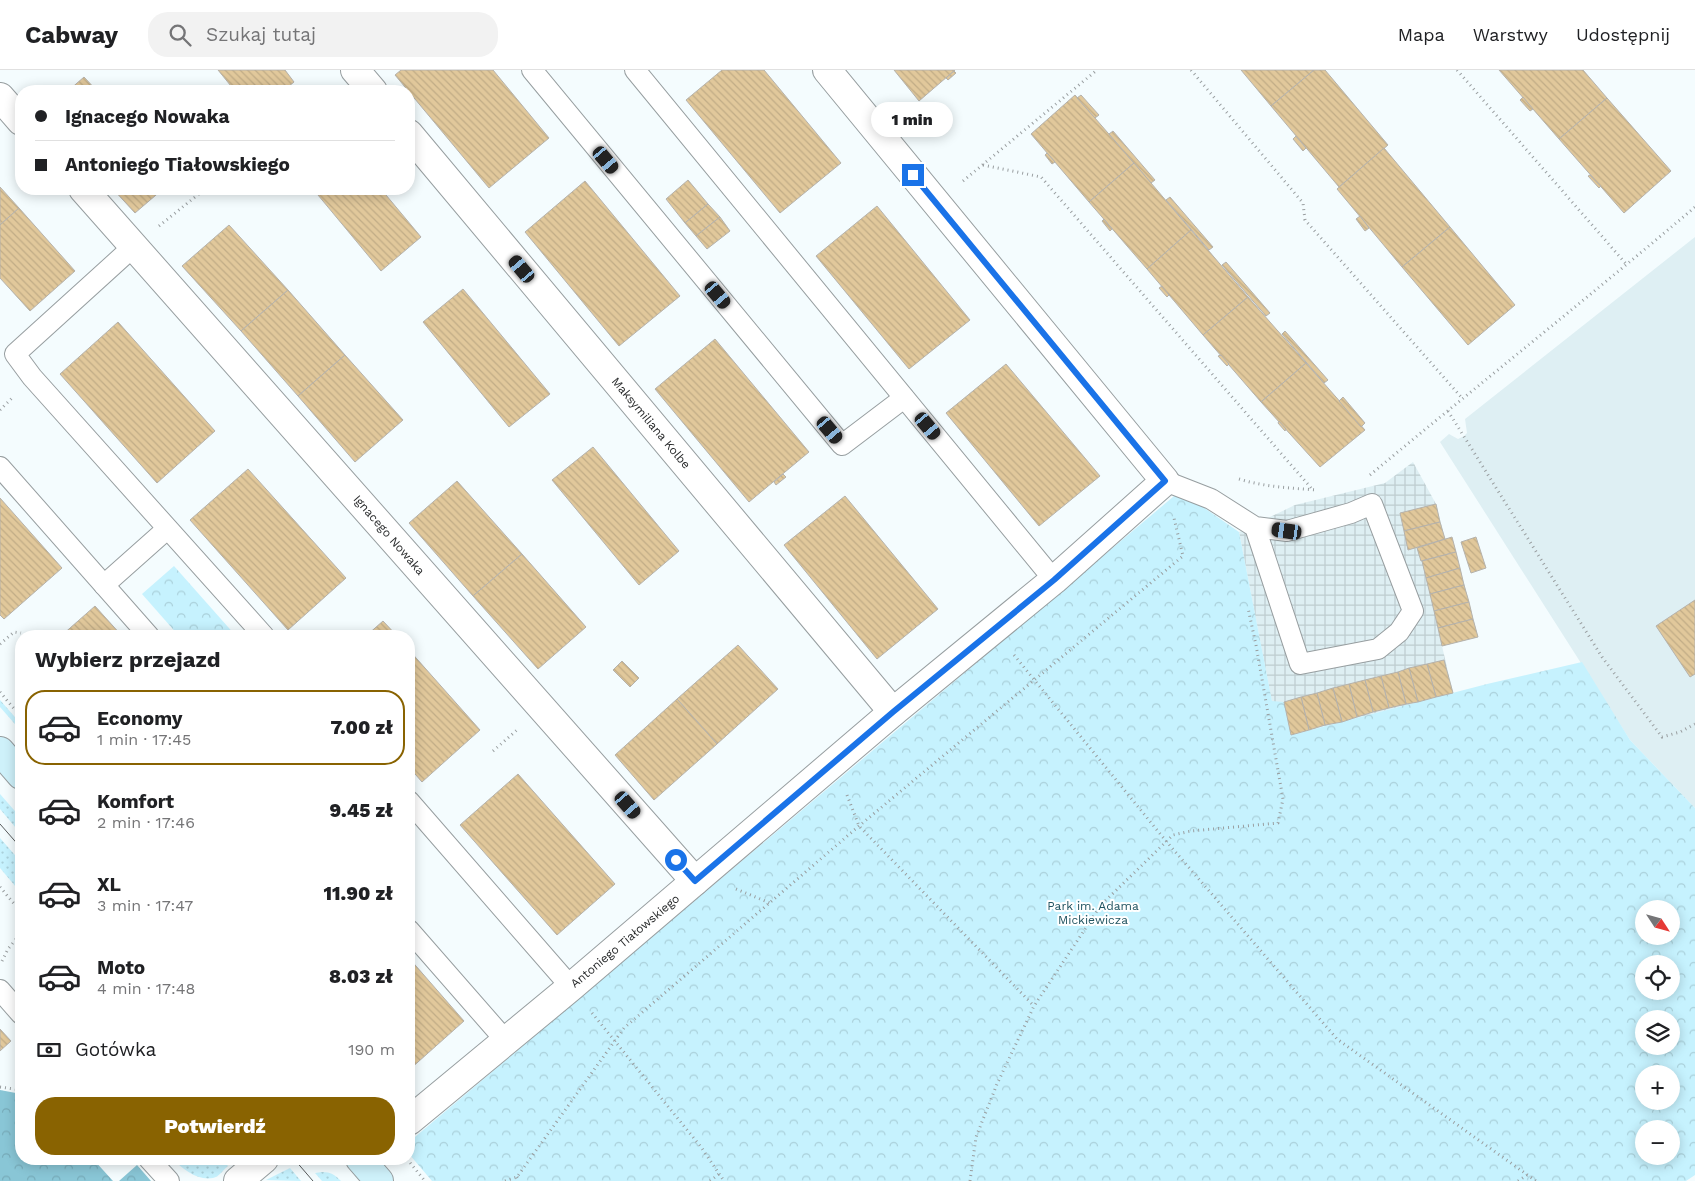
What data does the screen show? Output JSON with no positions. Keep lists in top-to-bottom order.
{
  "streets": {
    "street": ["Maksymiliana Kolbe", "Ignacego Nowaka", "Antoniego Tiałowskiego"]
  },
  "crossings": [
    ["Maksymiliana Kolbe", "Antoniego Tiałowskiego"],
    ["Ignacego Nowaka", "Antoniego Tiałowskiego"]
  ],
  "parks": ["Park im. Adama Mickiewicza"],
  "north": "bottom right",
  "page": {
    "header": "Cabway",
    "search": "Szukaj tutaj",
    "nav": ["Mapa", "Warstwy", "Udostępnij"],
    "banner": ["Ignacego Nowaka", "Antoniego Tiałowskiego"],
    "bubble": "1 min",
    "heading": "Wybierz przejazd",
    "list": [
      {
        "name": "Economy",
        "note": "1 min · 17:45",
        "value": "7.00 zł"
      },
      {
        "name": "Komfort",
        "note": "2 min · 17:46",
        "value": "9.45 zł"
      },
      {
        "name": "XL",
        "note": "3 min · 17:47",
        "value": "11.90 zł"
      },
      {
        "name": "Moto",
        "note": "4 min · 17:48",
        "value": "8.03 zł"
      }
    ],
    "map_buttons": ["+", "−"],
    "pay": ["Gotówka", "190 m"],
    "buttons": "Potwierdź"
  }
}
